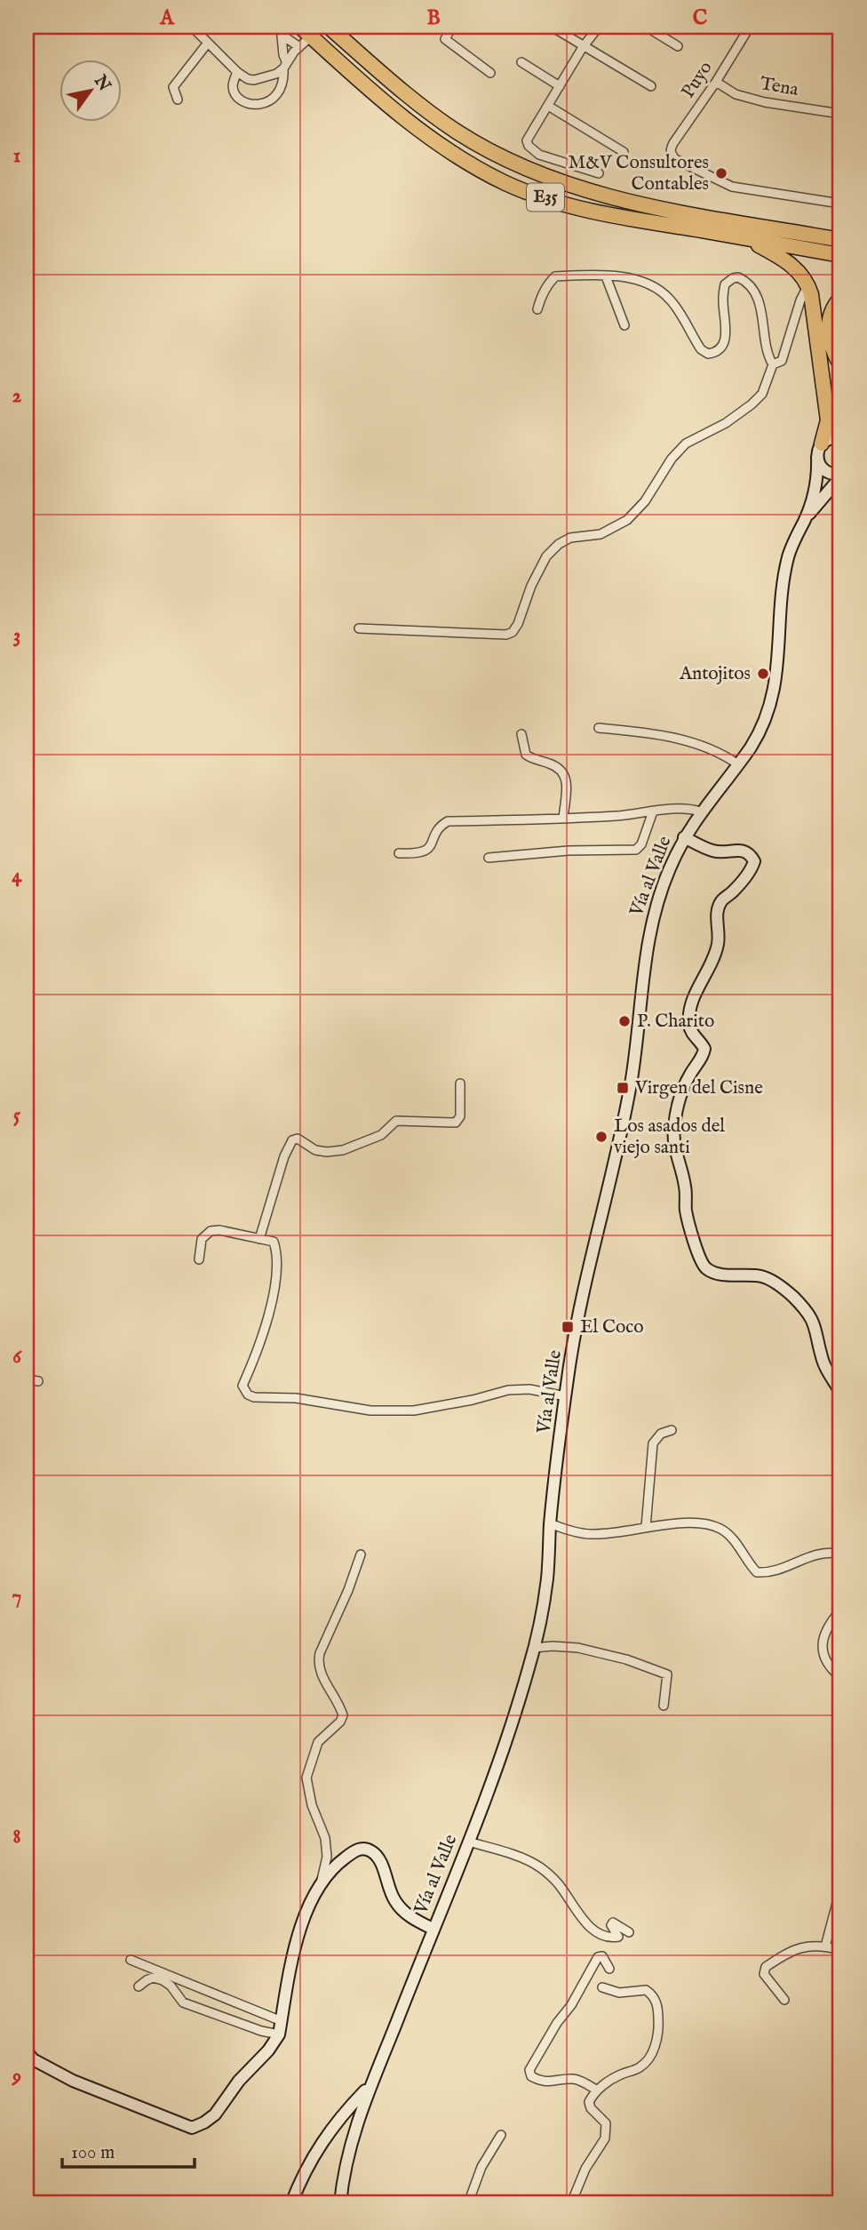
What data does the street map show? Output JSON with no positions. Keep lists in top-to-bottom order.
{
  "streets": {
    "highway": ["E35"],
    "main road": ["Vía al Valle"],
    "street": ["Puyo", "Tena"]
  },
  "crossings": [
    ["Puyo", "Tena"]
  ],
  "places": {
    "other": [
      "M&V Consultores Contables",
      "Antojitos",
      "P. Charito",
      "Los asados del viejo santi"
    ],
    "transit": ["Virgen del Cisne", "El Coco"]
  },
  "scale_bar": "100 m",
  "north": "top right",
  "grid": {
    "columns": ["A", "B", "C"],
    "rows": [
      "1",
      "2",
      "3",
      "4",
      "5",
      "6",
      "7",
      "8",
      "9"
    ]
  }
}
